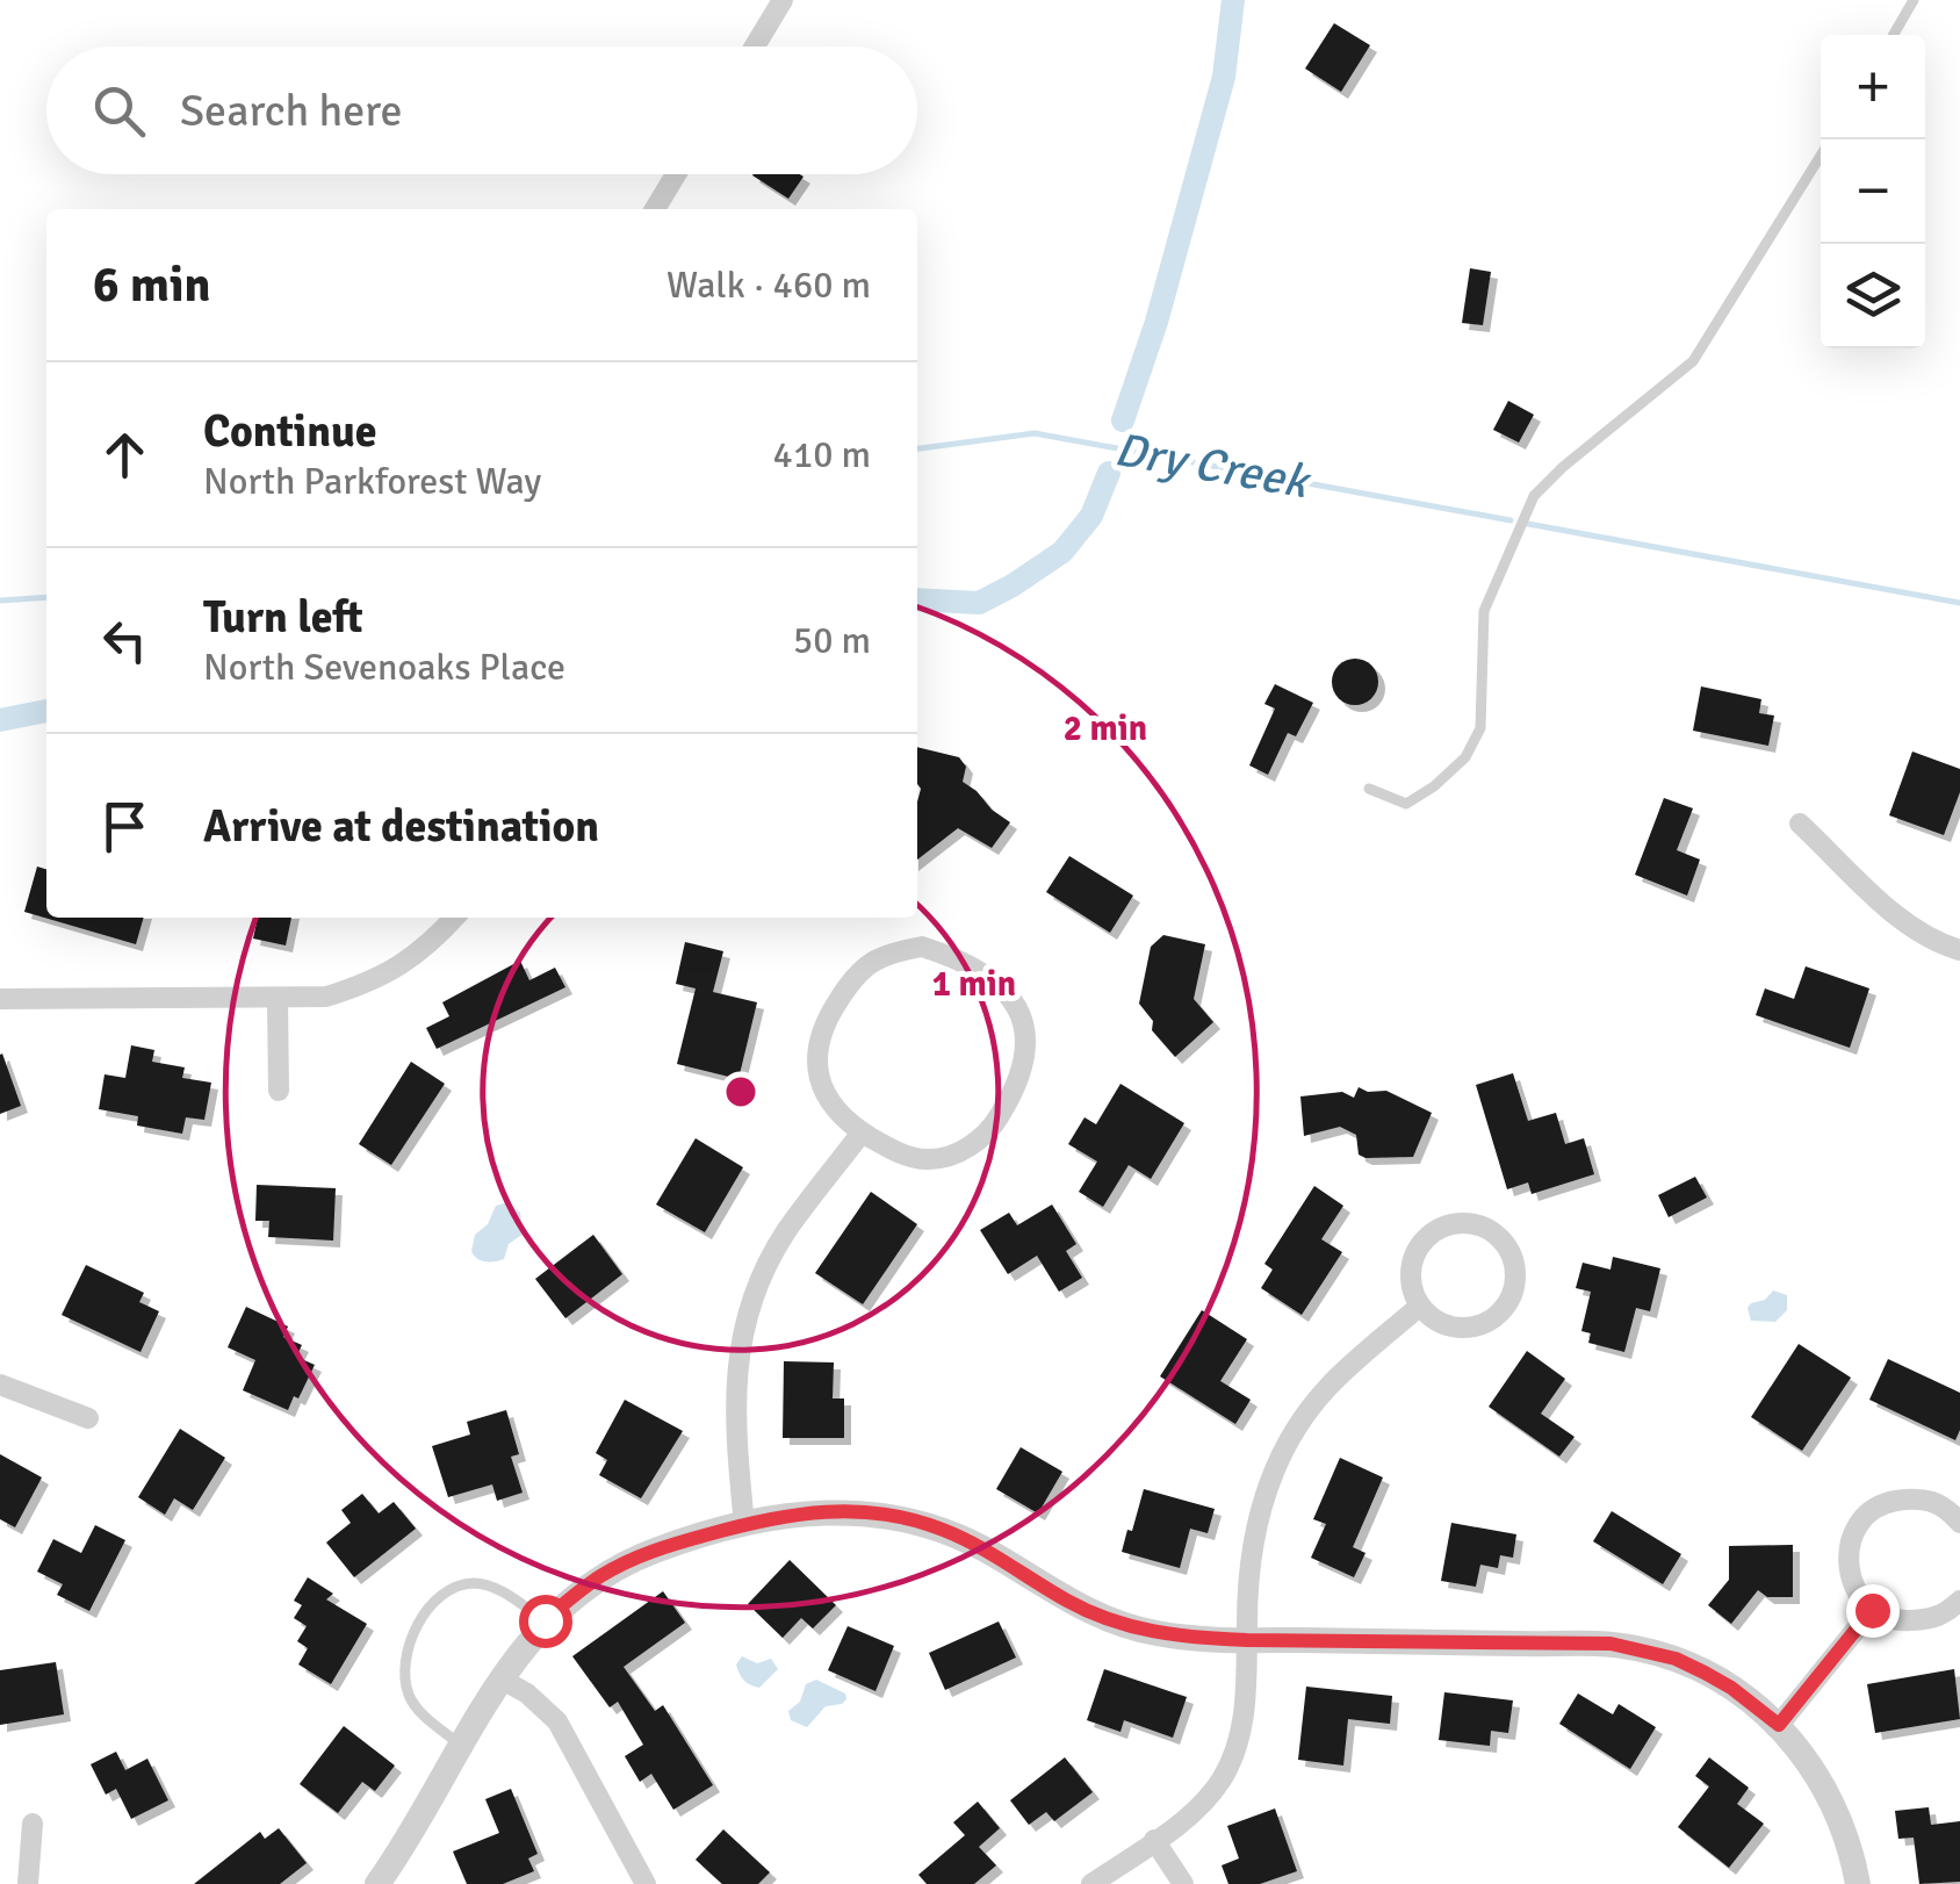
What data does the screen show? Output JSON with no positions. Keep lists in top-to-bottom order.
{
  "water": ["Dry Creek"],
  "page": {
    "map_buttons": ["+", "−"],
    "search": "Search here",
    "heading": ["6 min", "Walk · 460 m"],
    "list": [
      ["Continue", "North Parkforest Way", "410 m"],
      ["Turn left", "North Sevenoaks Place", "50 m"],
      "Arrive at destination"
    ]
  },
  "rings": ["2 min", "1 min"]
}
